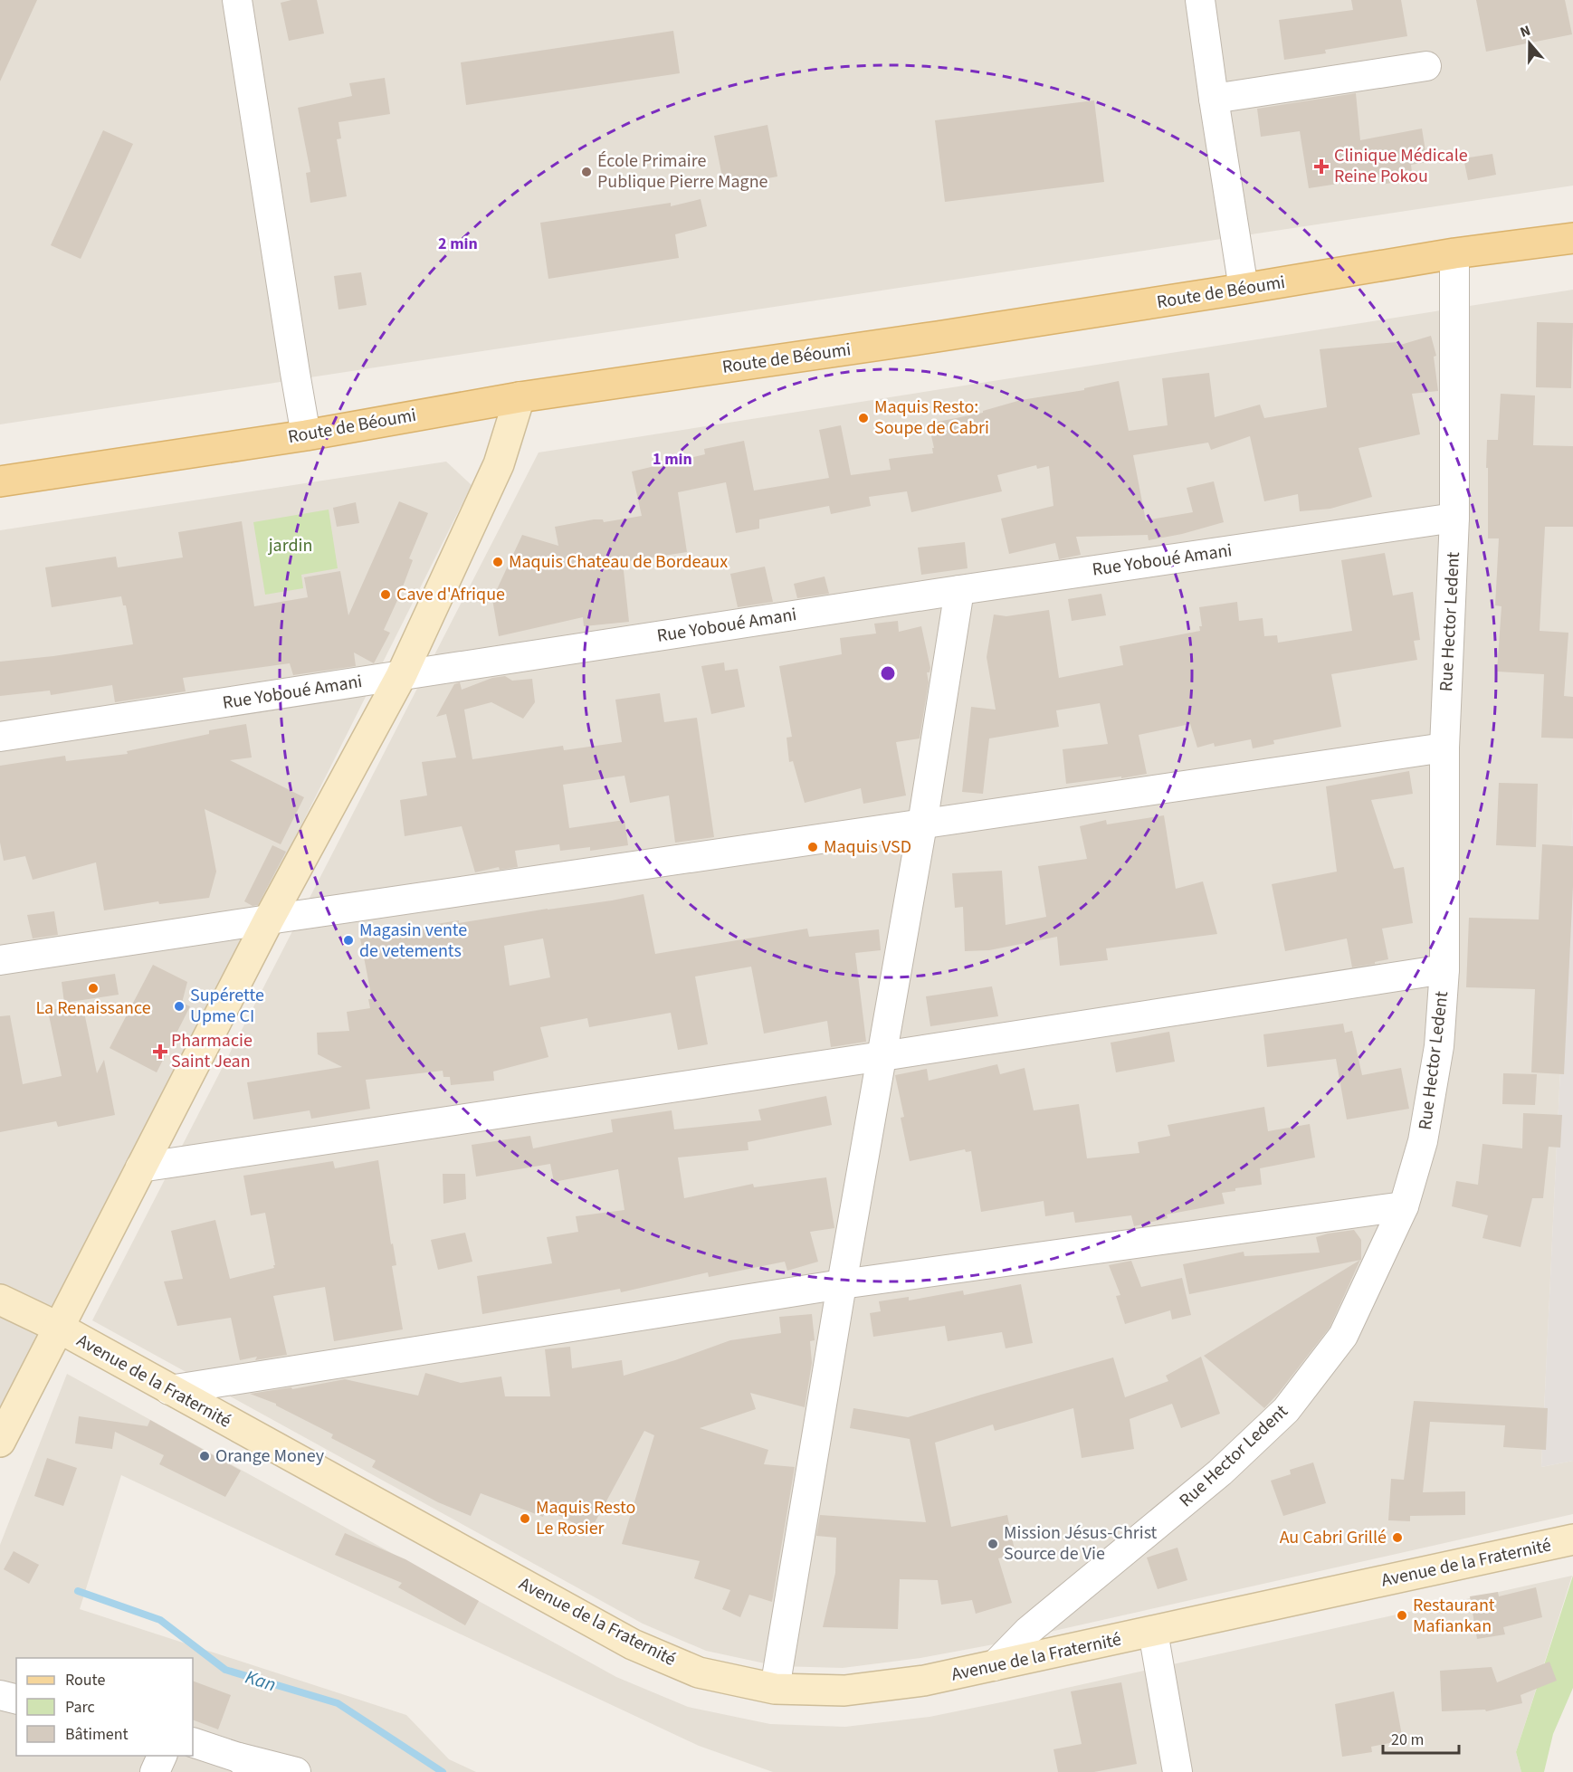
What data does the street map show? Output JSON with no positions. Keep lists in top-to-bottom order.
{
  "streets": {
    "main road": ["Route de Béoumi"],
    "street": ["Rue Yoboué Amani", "Rue Hector Ledent", "Avenue de la Fraternité"]
  },
  "crossings": [
    ["Route de Béoumi", "Rue Hector Ledent"],
    ["Rue Yoboué Amani", "Rue Hector Ledent"],
    ["Rue Hector Ledent", "Avenue de la Fraternité"]
  ],
  "water": ["Kan"],
  "parks": ["jardin"],
  "places": {
    "health": ["Clinique Médicale Reine Pokou", "Pharmacie Saint Jean"],
    "other": [
      "École Primaire Publique Pierre Magne",
      "Maquis Resto: Soupe de Cabri",
      "Maquis Chateau de Bordeaux",
      "Cave d'Afrique",
      "Maquis VSD",
      "Magasin vente de vetements",
      "La Renaissance",
      "Supérette Upme CI",
      "Orange Money",
      "Maquis Resto Le Rosier",
      "Au Cabri Grillé",
      "Mission Jésus-Christ Source de Vie",
      "Restaurant Mafiankan"
    ]
  },
  "legend": ["Route", "Parc", "Bâtiment"],
  "scale_bar": "20 m",
  "north": "top",
  "rings": ["2 min", "1 min"]
}
